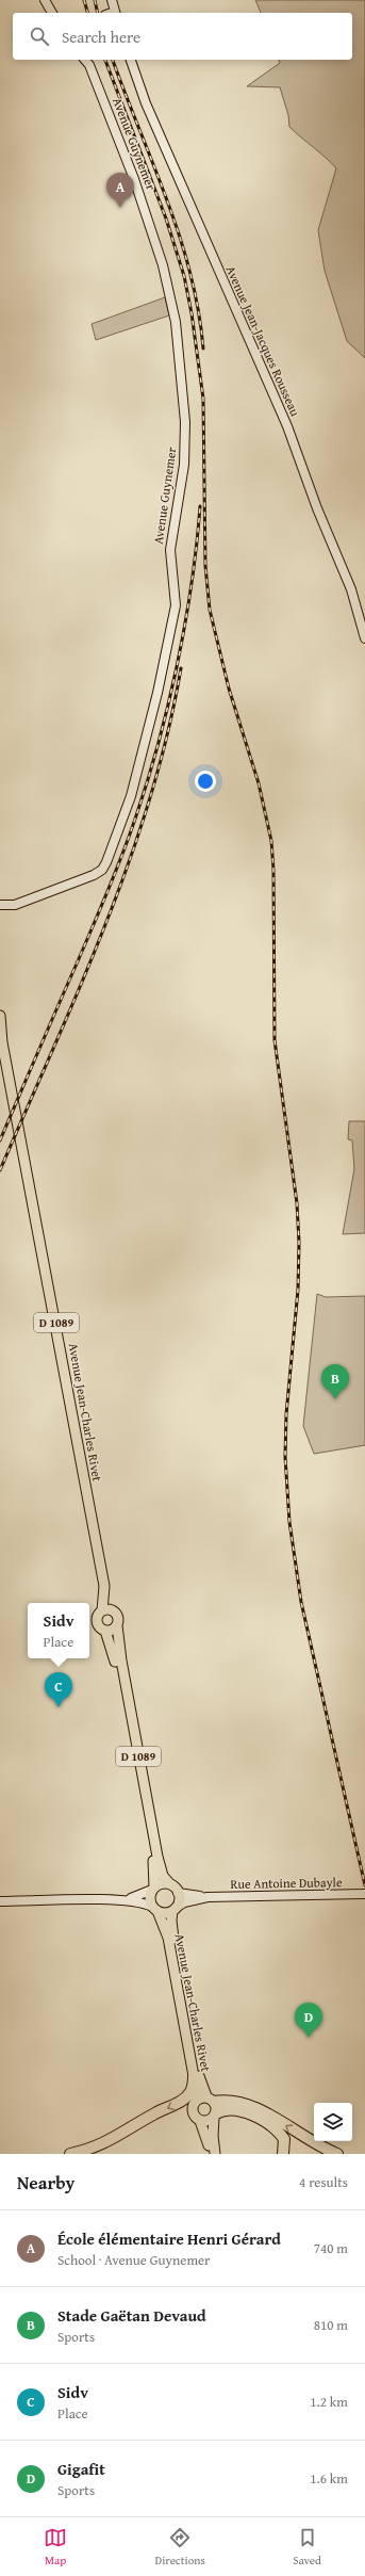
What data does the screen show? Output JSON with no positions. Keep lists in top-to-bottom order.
{
  "streets": {
    "main road": [
      "Avenue Guynemer",
      "Avenue Jean-Jacques Rousseau",
      "D 1089",
      "Avenue Jean-Charles Rivet",
      "Rue Antoine Dubayle"
    ]
  },
  "crossings": [
    ["D 1089", "Avenue Jean-Charles Rivet"],
    ["D 1089", "Rue Antoine Dubayle"],
    ["Avenue Jean-Charles Rivet", "Rue Antoine Dubayle"]
  ],
  "page": {
    "search": "Search here",
    "pins": [
      "A",
      "B",
      "C",
      "D"
    ],
    "popup": ["Sidv", "Place"],
    "heading": ["Nearby", "4 results"],
    "list": [
      {
        "mark": "A",
        "name": "École élémentaire Henri Gérard",
        "note": "School · Avenue Guynemer",
        "value": "740 m"
      },
      {
        "mark": "B",
        "name": "Stade Gaëtan Devaud",
        "note": "Sports",
        "value": "810 m"
      },
      {
        "mark": "C",
        "name": "Sidv",
        "note": "Place",
        "value": "1.2 km"
      },
      {
        "mark": "D",
        "name": "Gigafit",
        "note": "Sports",
        "value": "1.6 km"
      }
    ],
    "nav": ["Map", "Directions", "Saved"]
  }
}
